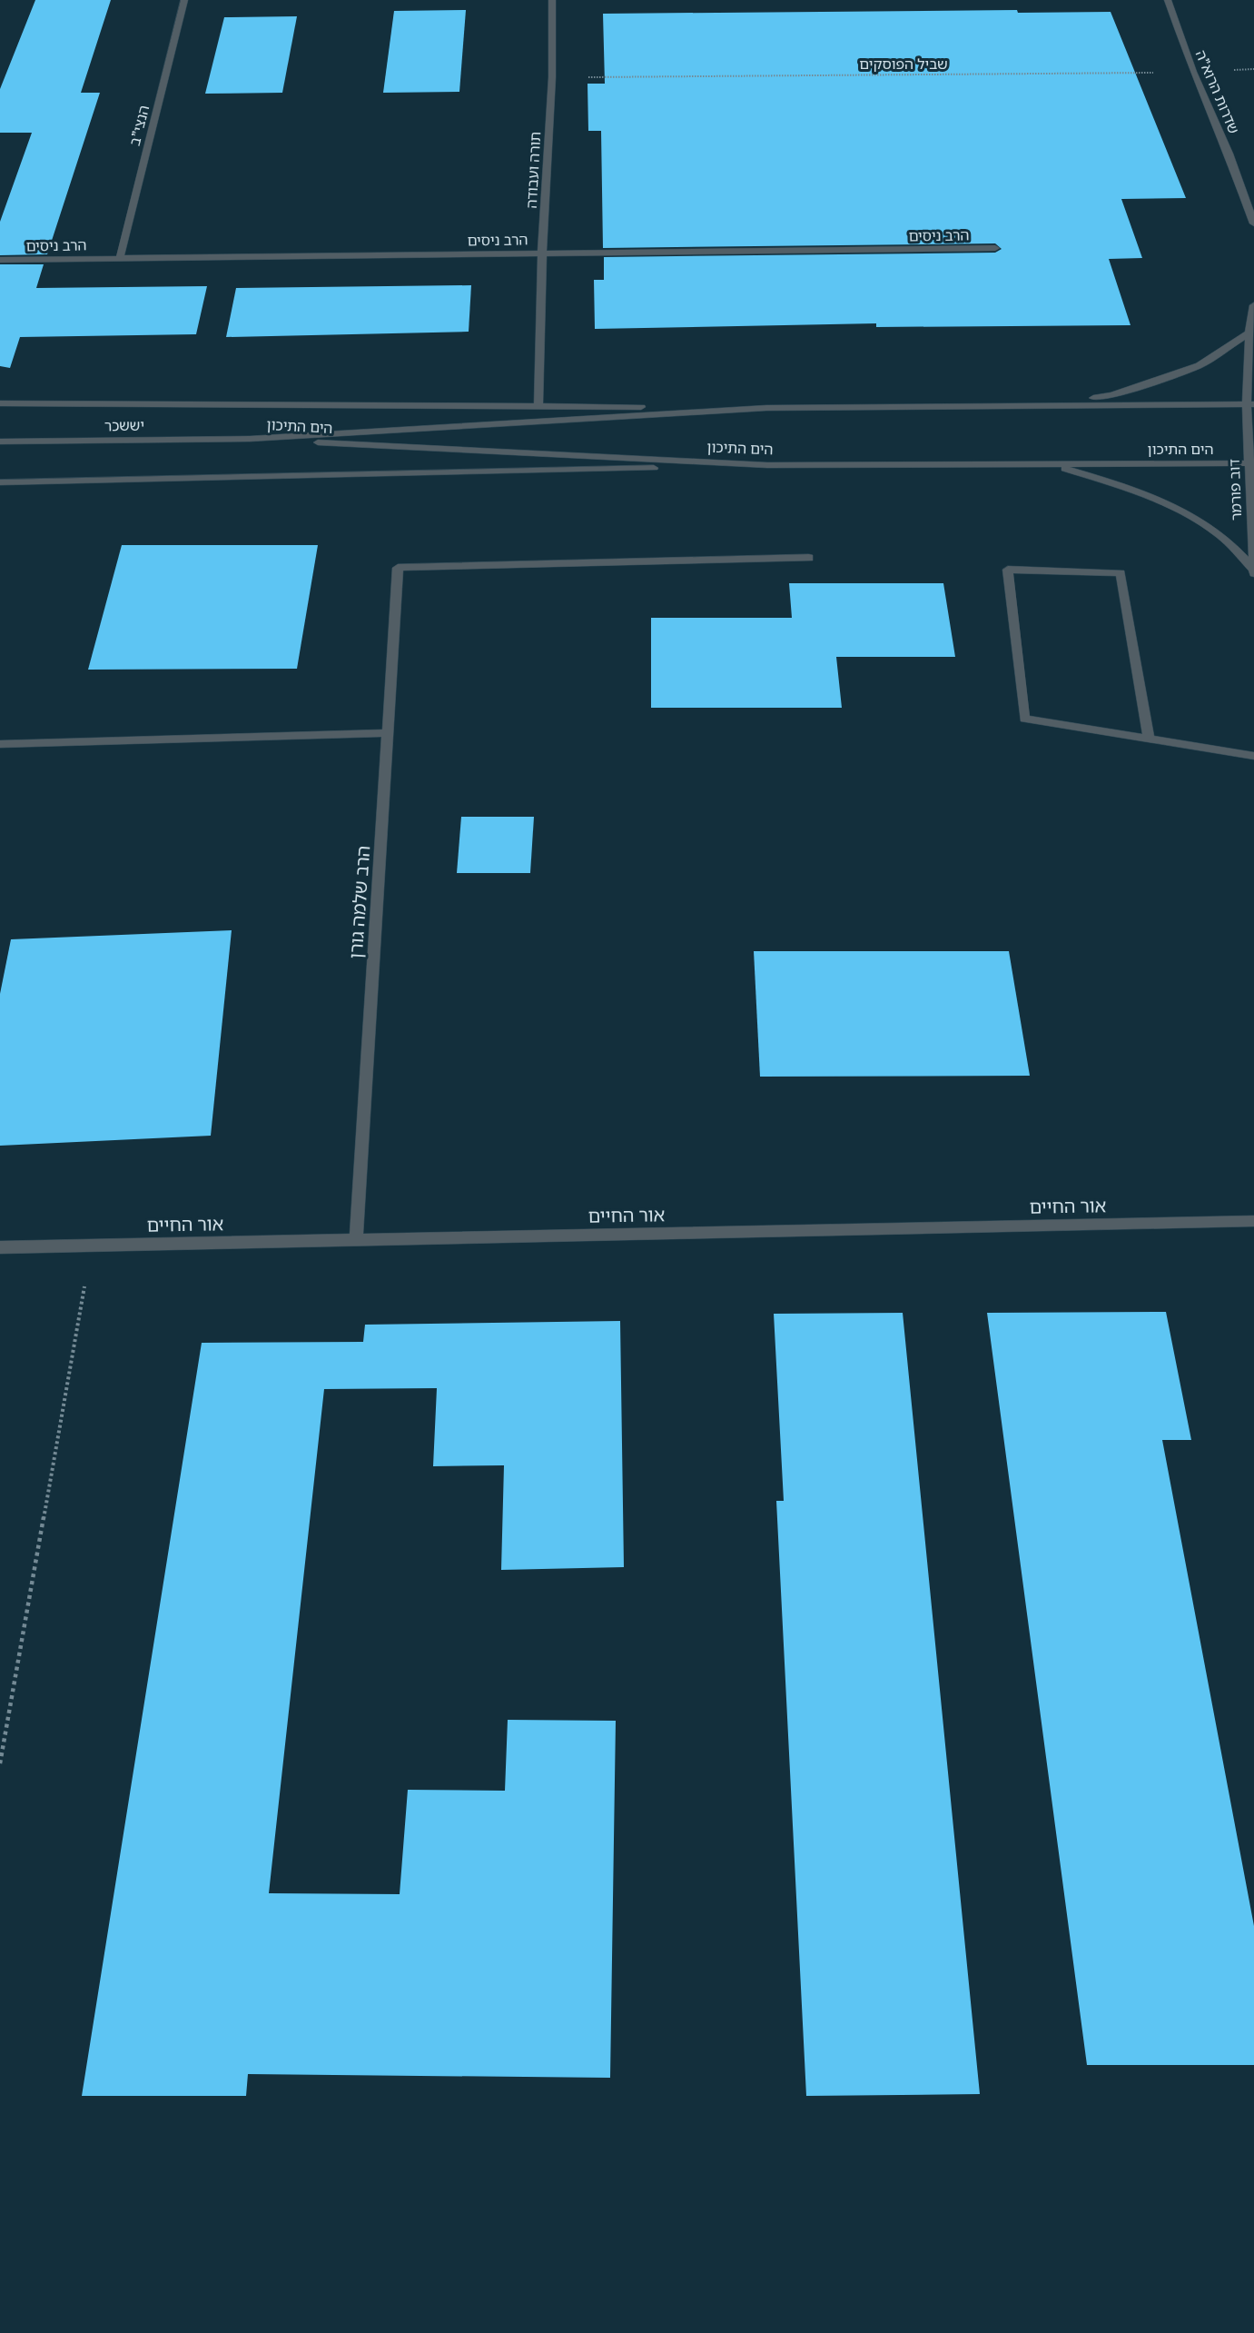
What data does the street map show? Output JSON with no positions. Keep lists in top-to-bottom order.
{
  "streets": {
    "street": [
      "שדרות הרוא\"ה",
      "הנצי\"ב",
      "תורה ועבודה",
      "הרב ניסים",
      "יששכר",
      "הים התיכון",
      "דוב פורמר",
      "הרב שלמה גורן",
      "אור החיים"
    ],
    "path": ["שביל הפוסקים"]
  },
  "crossings": [
    ["שביל הפוסקים", "שדרות הרוא\"ה"],
    ["שביל הפוסקים", "תורה ועבודה"],
    ["הנצי\"ב", "הרב ניסים"],
    ["תורה ועבודה", "הרב ניסים"],
    ["יששכר", "הים התיכון"],
    ["הים התיכון", "דוב פורמר"],
    ["הרב שלמה גורן", "אור החיים"]
  ]
}
